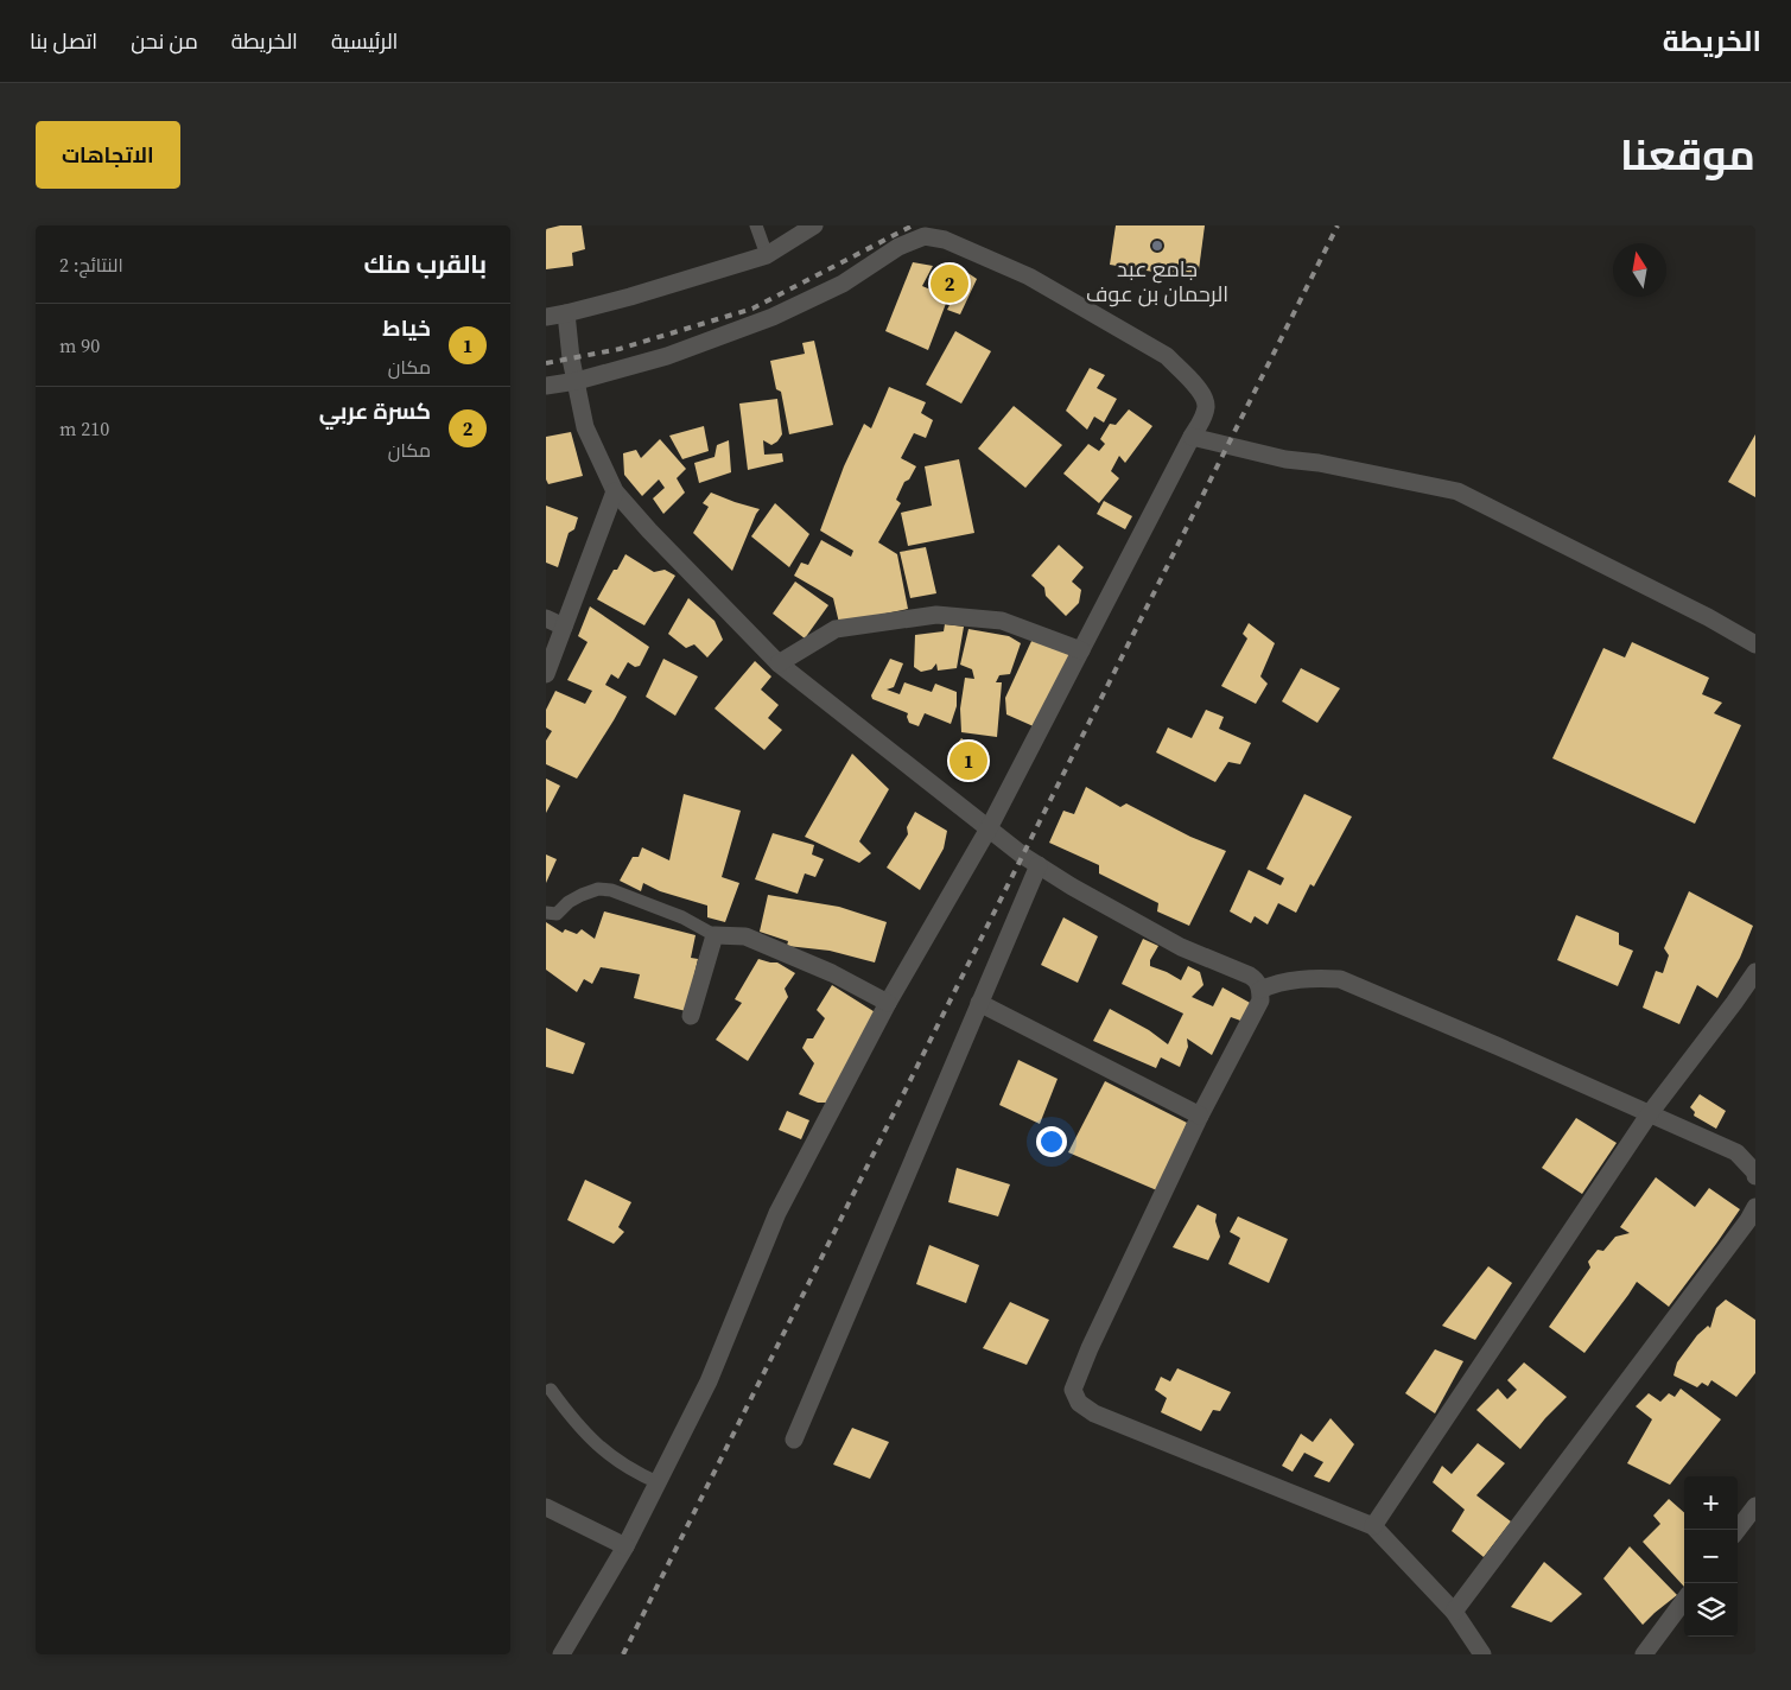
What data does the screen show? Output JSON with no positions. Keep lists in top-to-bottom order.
{
  "places": ["جامع عبد الرحمان بن عوف"],
  "north": "top",
  "page": {
    "header": "الخريطة",
    "nav": [
      "الرئيسية",
      "الخريطة",
      "من نحن",
      "اتصل بنا"
    ],
    "title": "موقعنا",
    "buttons": "الاتجاهات",
    "heading": ["بالقرب منك", "النتائج: 2"],
    "pins": ["2", "1"],
    "list": [
      {
        "mark": "1",
        "name": "خياط",
        "note": "مكان",
        "value": "90 m"
      },
      {
        "mark": "2",
        "name": "كسرة عربي",
        "note": "مكان",
        "value": "210 m"
      }
    ],
    "map_buttons": ["+", "−"]
  }
}
